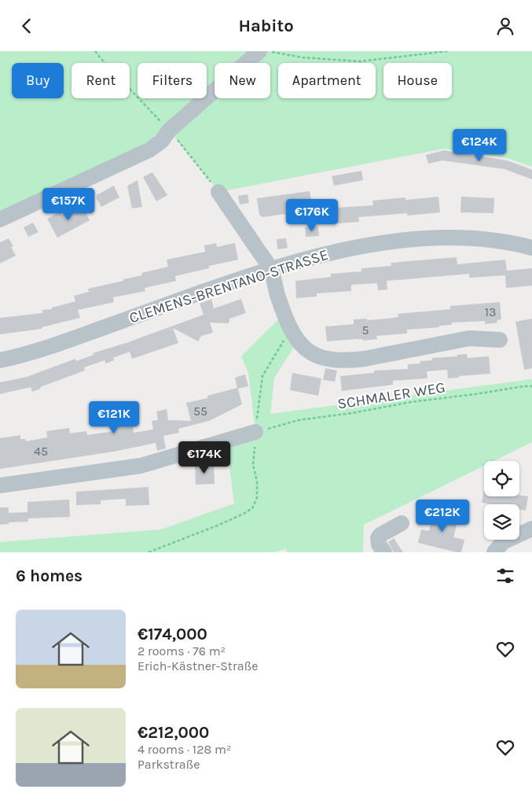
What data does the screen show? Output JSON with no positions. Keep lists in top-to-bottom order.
{
  "streets": {
    "street": ["CLEMENS-BRENTANO-STRASSE"],
    "path": ["SCHMALER WEG"]
  },
  "house_numbers": [
    "13",
    "5",
    "55",
    "45"
  ],
  "page": {
    "header": "Habito",
    "chip": [
      "Buy",
      "Rent",
      "Filters",
      "New",
      "Apartment",
      "House"
    ],
    "price": [
      "€124K",
      "€157K",
      "€176K",
      "€121K",
      "€174K",
      "€212K"
    ],
    "heading": "6 homes",
    "list": [
      {
        "name": "€174,000",
        "note": "2 rooms · 76 m² · Erich-Kästner-Straße"
      },
      {
        "name": "€212,000",
        "note": "4 rooms · 128 m² · Parkstraße"
      }
    ]
  }
}
